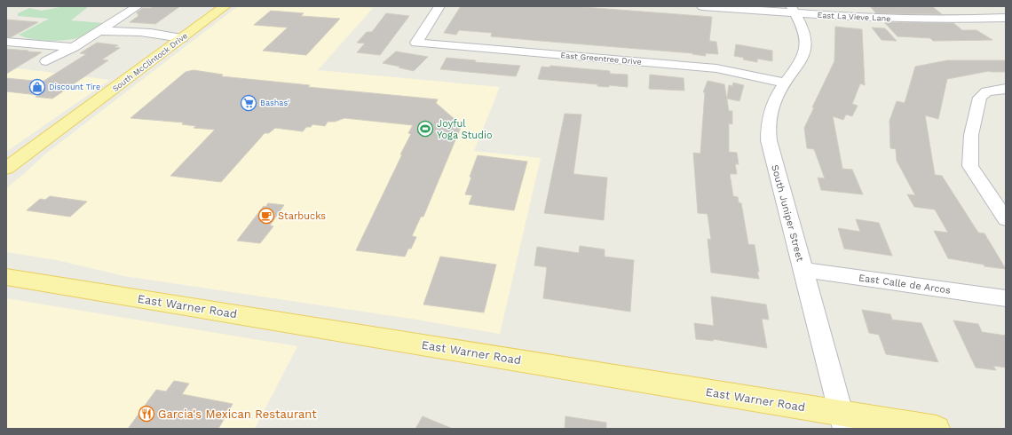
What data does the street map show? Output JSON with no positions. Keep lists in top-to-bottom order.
{
  "streets": {
    "main road": ["South McClintock Drive", "East Warner Road"],
    "street": [
      "East La Vieve Lane",
      "East Greentree Drive",
      "South Juniper Street",
      "East Calle de Arcos"
    ]
  },
  "crossings": [
    ["East La Vieve Lane", "South Juniper Street"],
    ["East Greentree Drive", "South Juniper Street"],
    ["South Juniper Street", "East Calle de Arcos"],
    ["South Juniper Street", "East Warner Road"]
  ],
  "places": {
    "shop": ["Discount Tire"],
    "supermarket": ["Bashas'"],
    "sports": ["Joyful Yoga Studio"],
    "cafe": ["Starbucks"],
    "restaurant": ["Garcia's Mexican Restaurant"]
  }
}
